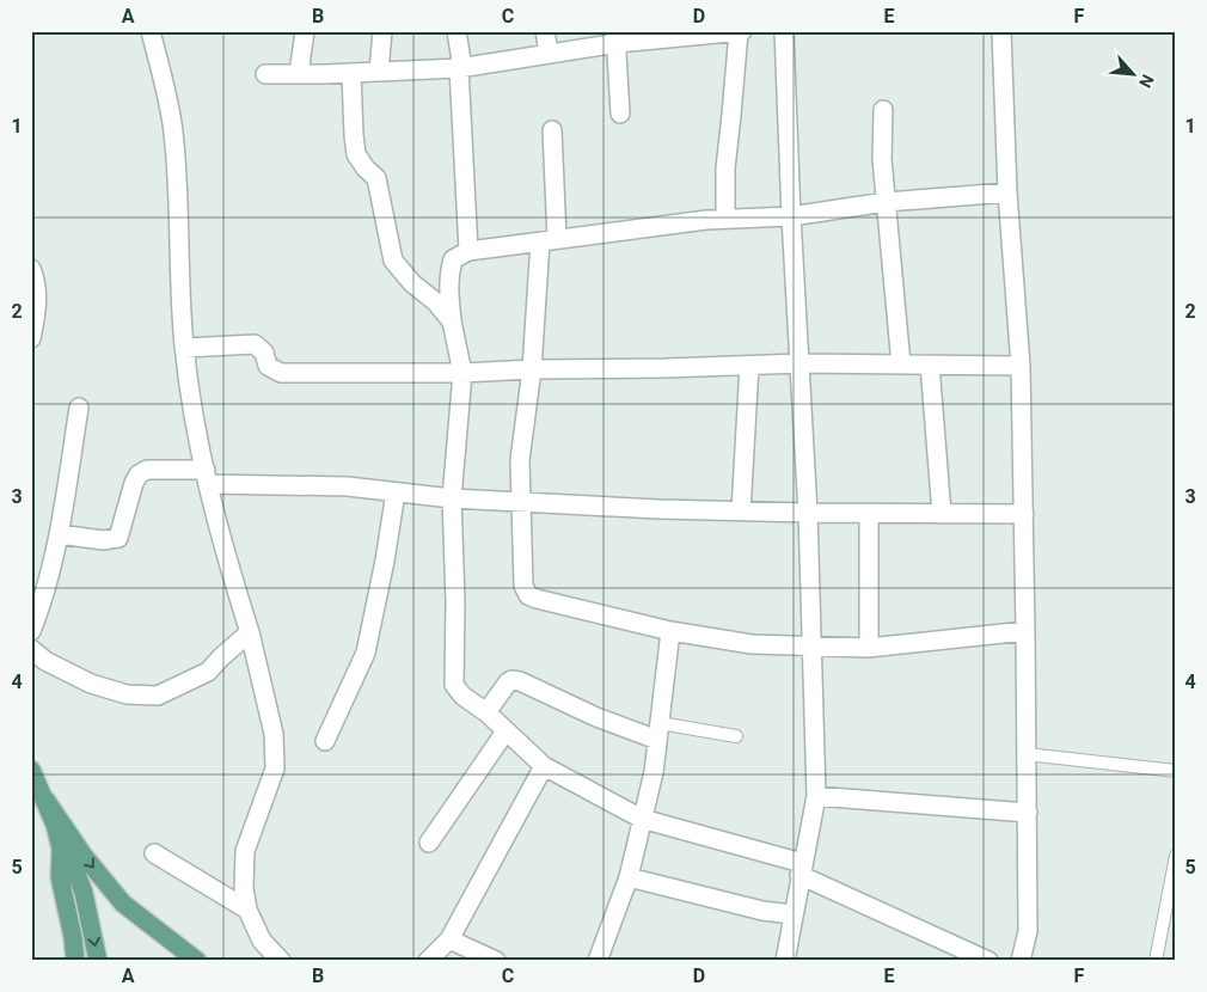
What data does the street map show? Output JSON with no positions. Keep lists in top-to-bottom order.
{
  "north": "bottom right",
  "grid": {
    "columns": [
      "A",
      "B",
      "C",
      "D",
      "E",
      "F"
    ],
    "rows": [
      "1",
      "2",
      "3",
      "4",
      "5"
    ]
  }
}
